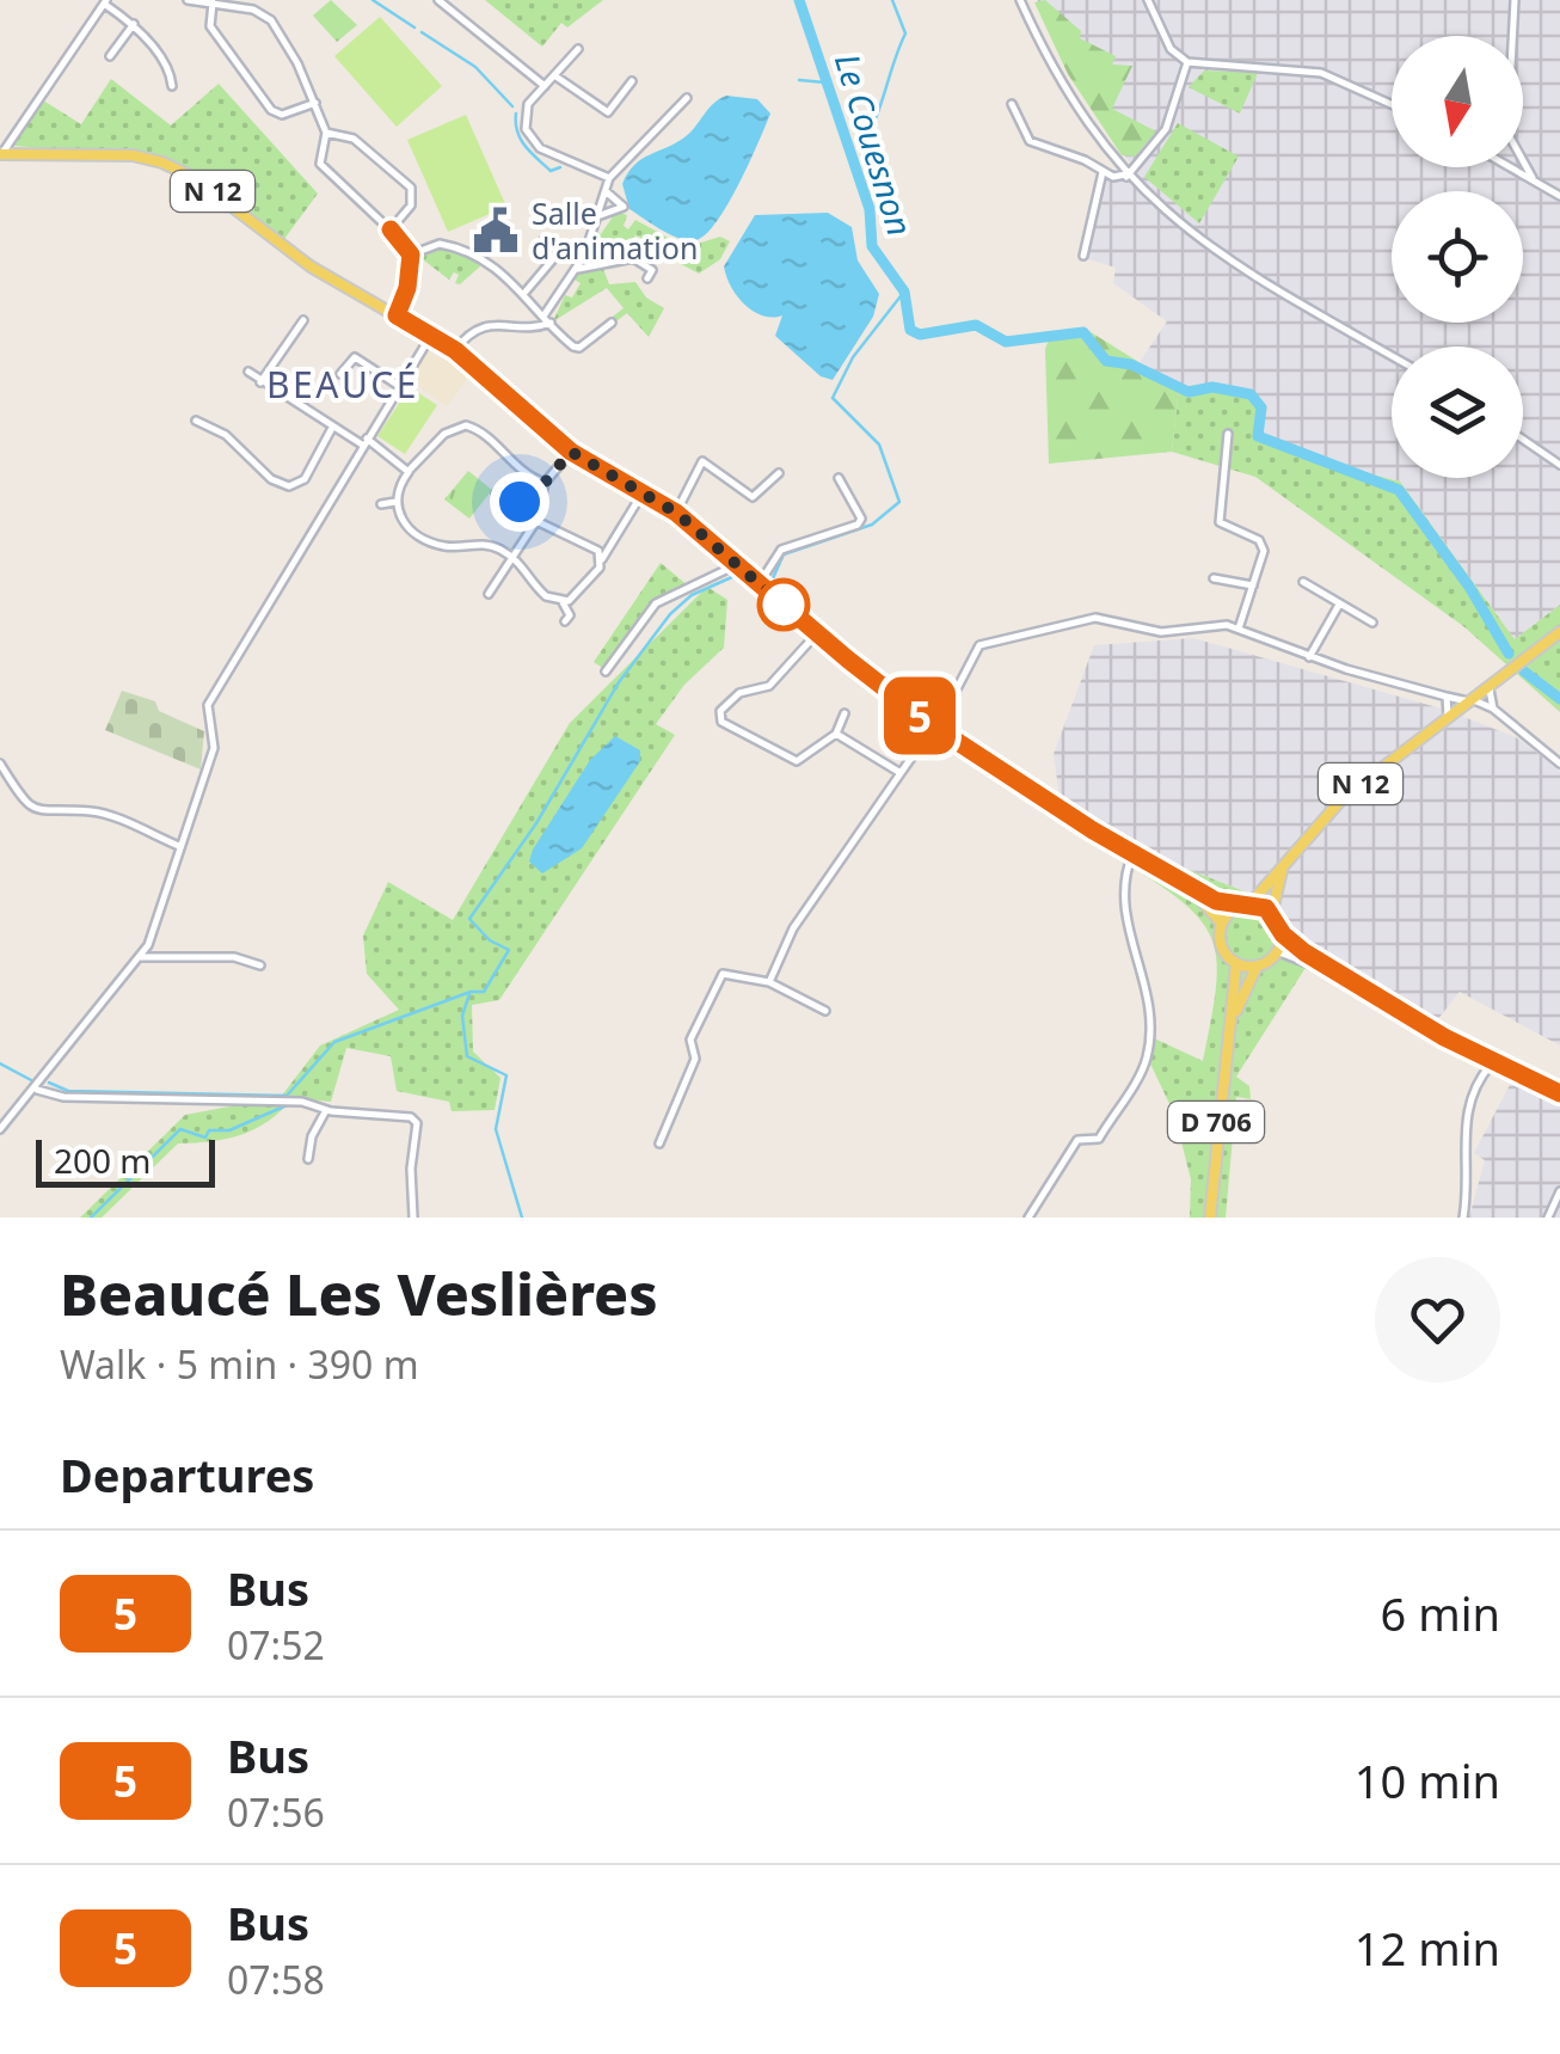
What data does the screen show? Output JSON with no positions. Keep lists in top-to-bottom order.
{
  "streets": {
    "main road": ["N 12", "D 706"]
  },
  "crossings": [
    ["N 12", "D 706"]
  ],
  "districts": ["BEAUCÉ"],
  "water": ["Le Couesnon"],
  "places": {
    "public building": ["Salle d'animation"]
  },
  "lines": ["bus line 5"],
  "scale_bar": "200 m",
  "north": "bottom",
  "page": {
    "on_map": "5",
    "scale": "200 m",
    "heading": [
      ["Beaucé Les Veslières", "Walk · 5 min · 390 m"],
      "Departures"
    ],
    "list": [
      {
        "mark": "5",
        "name": "Bus",
        "note": "07:52",
        "value": "6 min"
      },
      {
        "mark": "5",
        "name": "Bus",
        "note": "07:56",
        "value": "10 min"
      },
      {
        "mark": "5",
        "name": "Bus",
        "note": "07:58",
        "value": "12 min"
      }
    ]
  }
}
